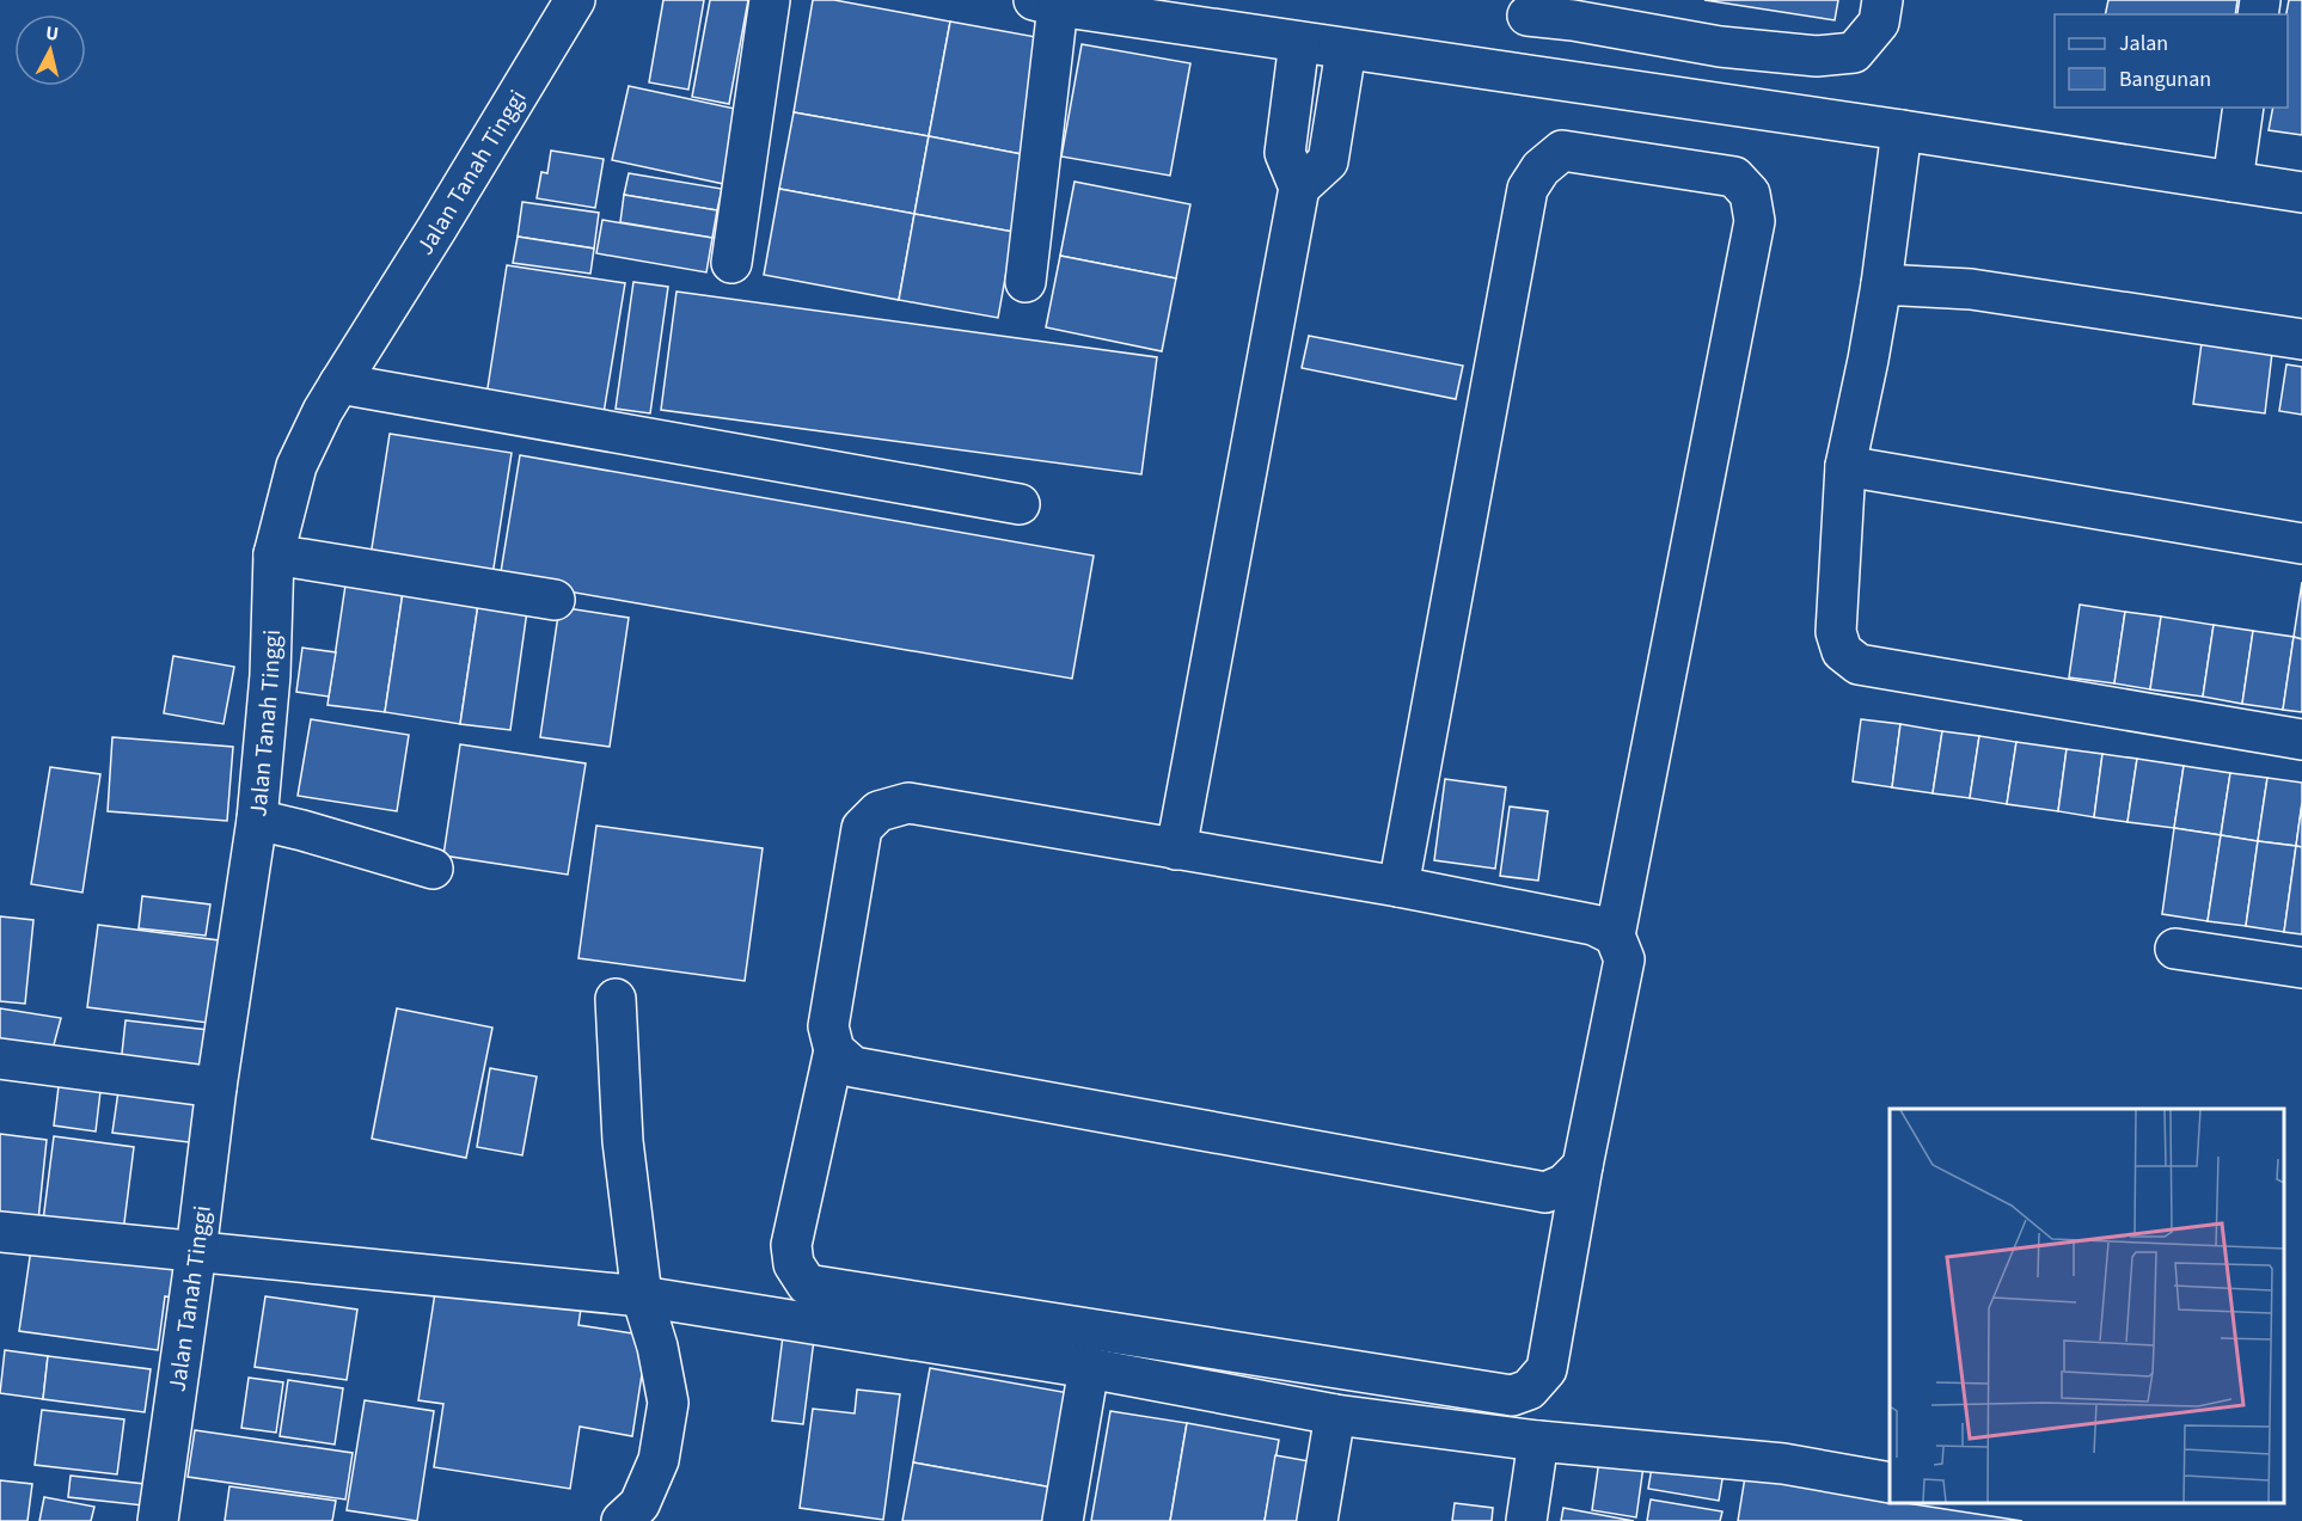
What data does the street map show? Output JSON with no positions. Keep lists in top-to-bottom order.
{
  "streets": {
    "street": ["Jalan Tanah Tinggi"]
  },
  "legend": ["Jalan", "Bangunan"],
  "north": "top"
}
